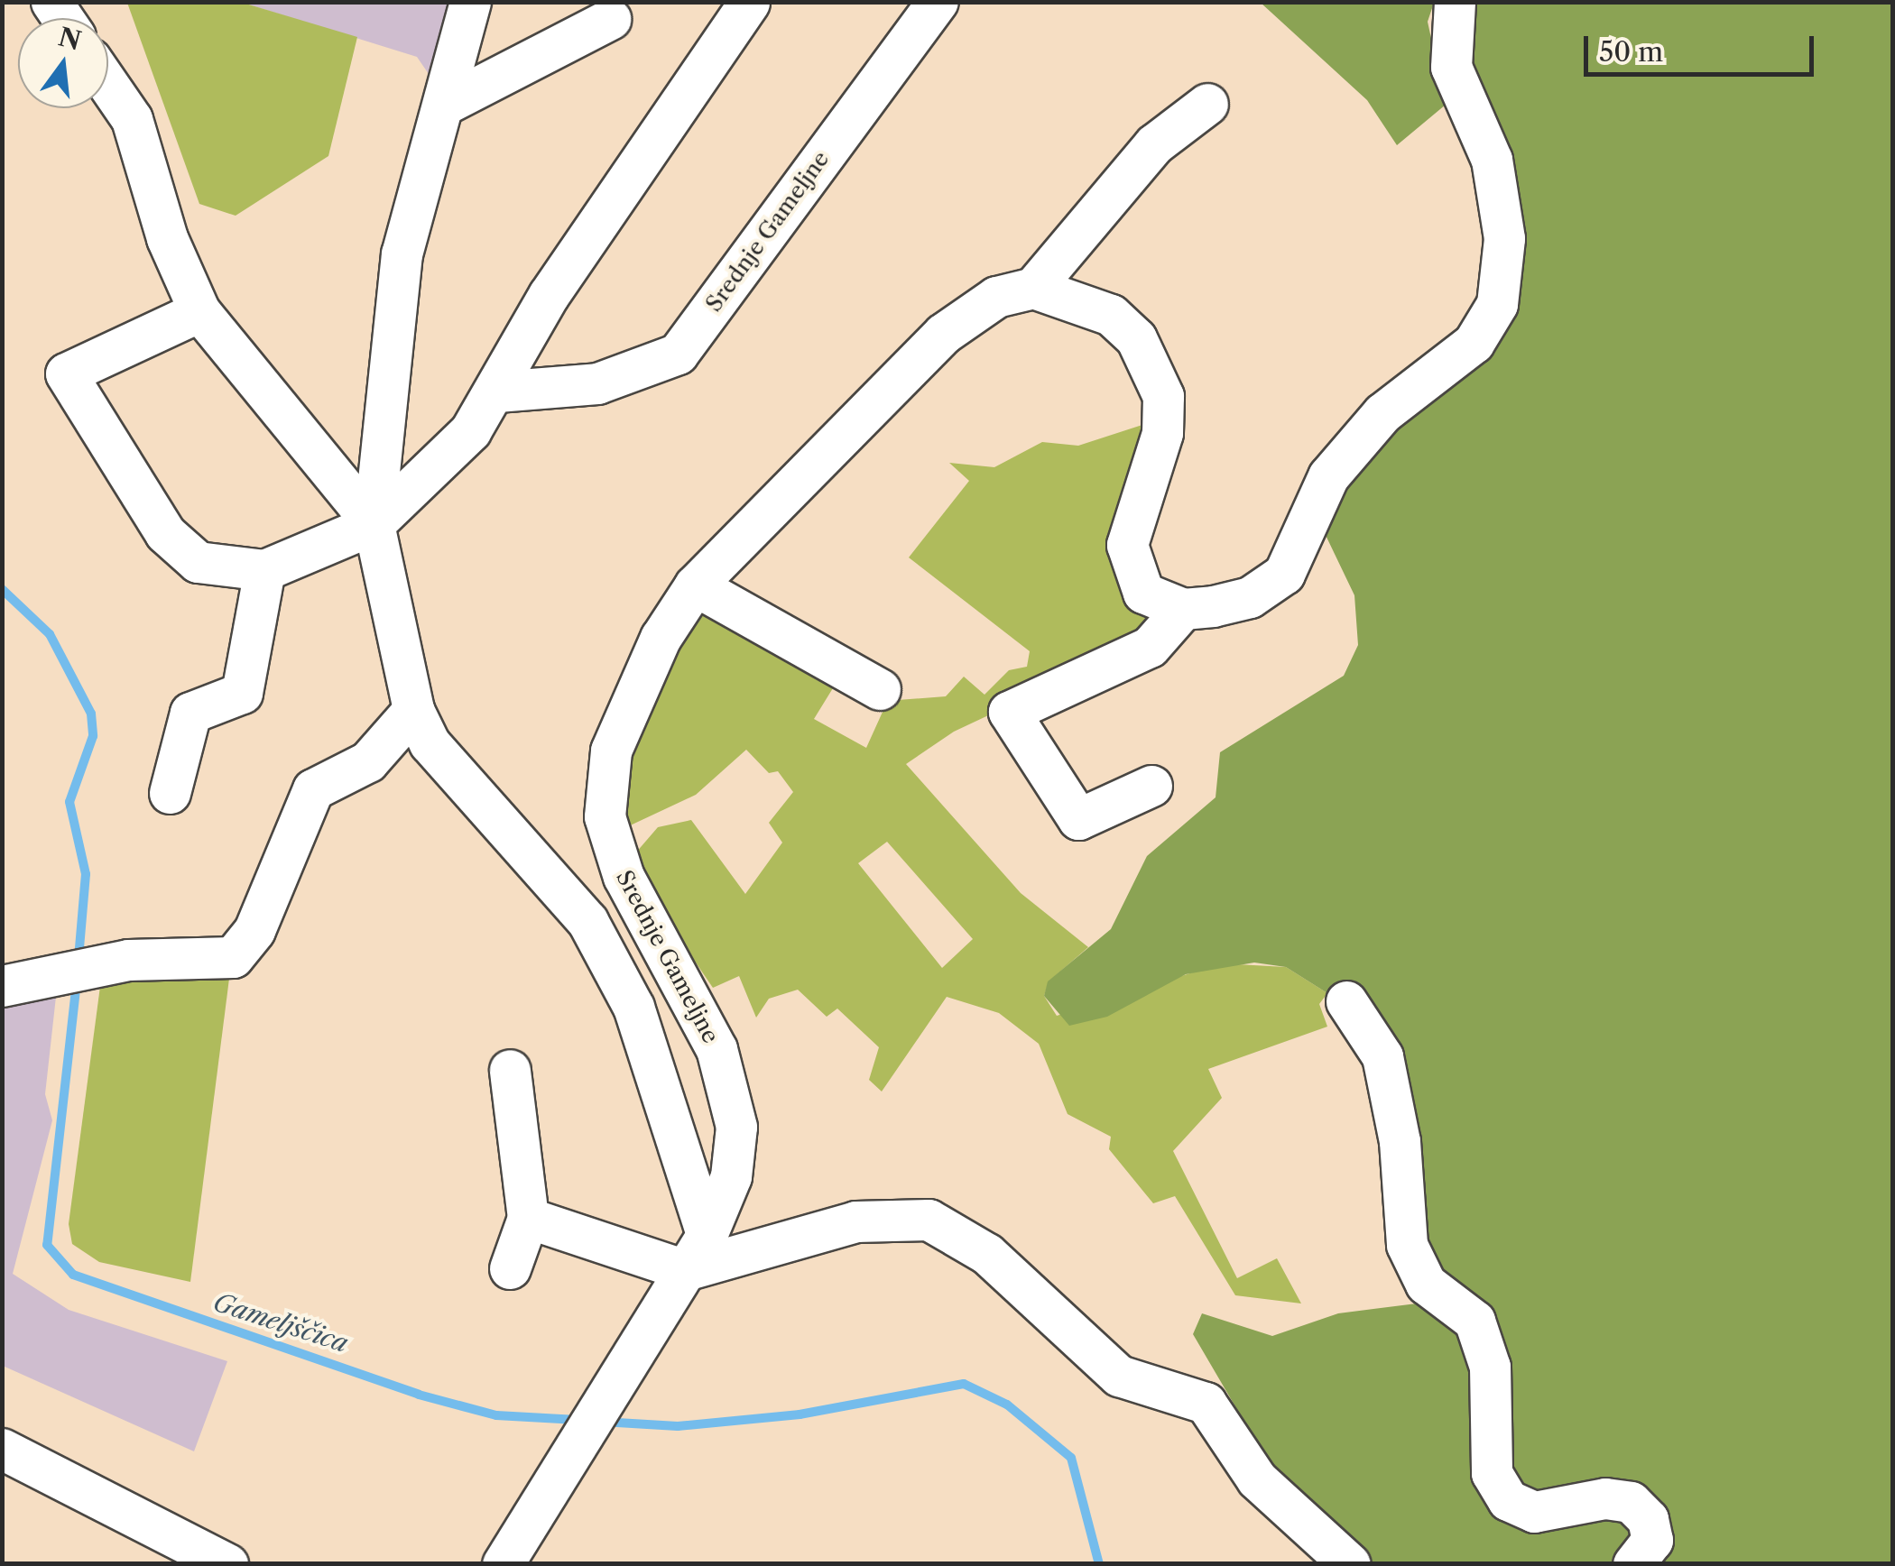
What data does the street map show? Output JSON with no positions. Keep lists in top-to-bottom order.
{
  "streets": {
    "street": ["Srednje Gameljne"]
  },
  "water": ["Gameljščica"],
  "scale_bar": "50 m",
  "north": "top"
}
